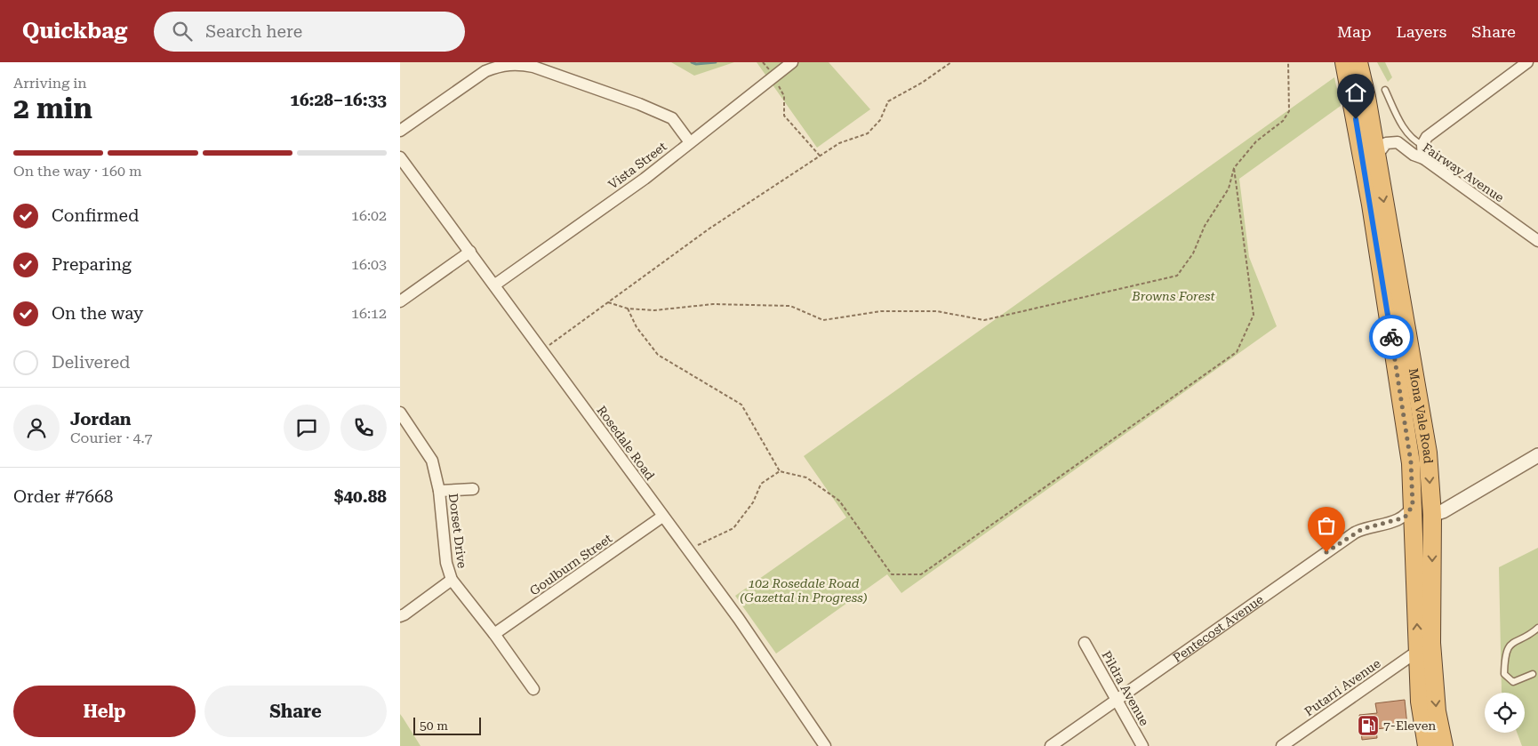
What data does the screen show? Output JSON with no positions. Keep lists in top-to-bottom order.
{
  "streets": {
    "highway": ["Mona Vale Road"],
    "street": [
      "Vista Street",
      "Fairway Avenue",
      "Rosedale Road",
      "Dorset Drive",
      "Goulburn Street",
      "Pentecost Avenue",
      "Putarri Avenue",
      "Pildra Avenue"
    ]
  },
  "crossings": [
    ["Vista Street", "Rosedale Road"],
    ["Fairway Avenue", "Mona Vale Road"],
    ["Mona Vale Road", "Pentecost Avenue"],
    ["Mona Vale Road", "Putarri Avenue"],
    ["Rosedale Road", "Goulburn Street"],
    ["Dorset Drive", "Goulburn Street"],
    ["Pentecost Avenue", "Pildra Avenue"]
  ],
  "parks": ["Browns Forest", "102 Rosedale Road (Gazettal in Progress)"],
  "places": {
    "fuel station": ["7-Eleven"]
  },
  "scale_bar": "50 m",
  "page": {
    "header": "Quickbag",
    "search": "Search here",
    "nav": ["Map", "Layers", "Share"],
    "heading": ["2 min", "Arriving in", "16:28–16:33"],
    "panel": [
      "Jordan",
      "Courier · 4.7",
      "Order #7668",
      "$40.88"
    ],
    "bar": "On the way · 160 m",
    "list": [
      ["Confirmed", "16:02"],
      ["Preparing", "16:03"],
      ["On the way", "16:12"],
      "Delivered"
    ],
    "buttons": ["Help", "Share"],
    "scale": "50 m"
  }
}
